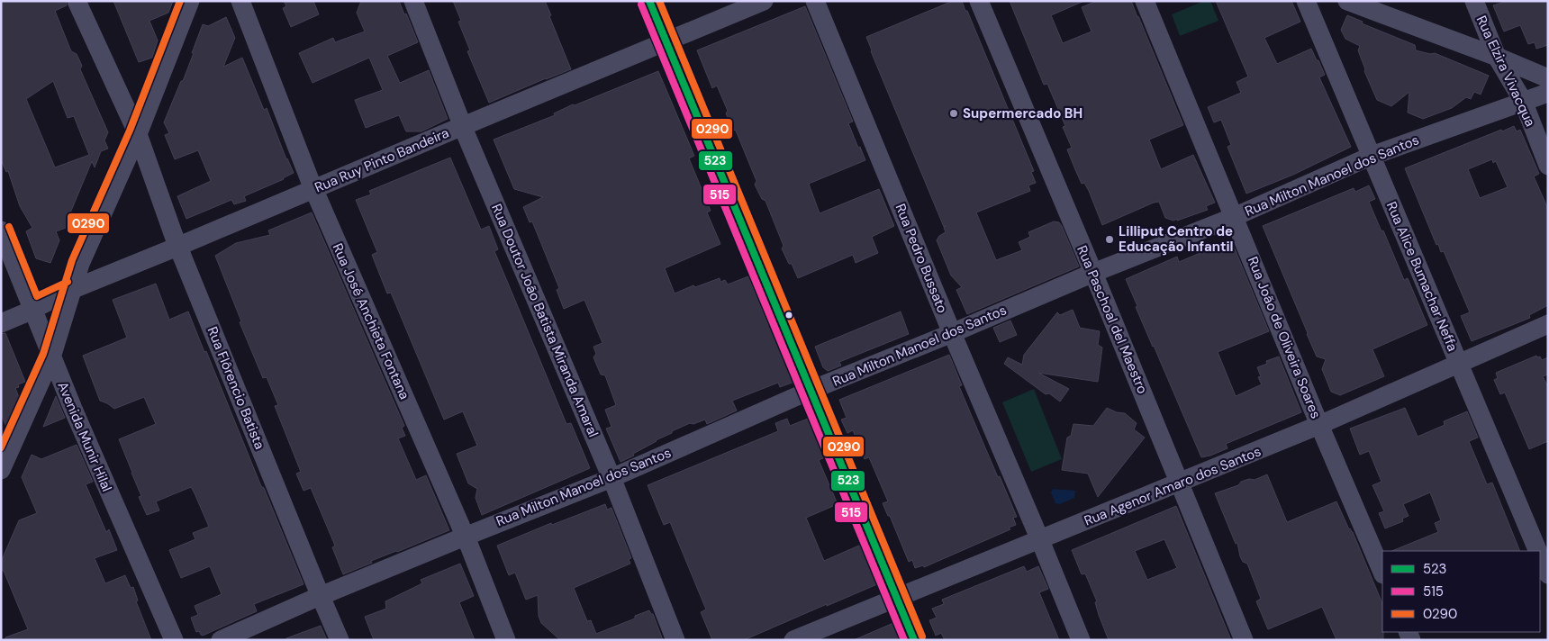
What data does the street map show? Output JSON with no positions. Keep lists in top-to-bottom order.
{
  "streets": {
    "street": [
      "Rua Elzira Vivacqua",
      "Rua Ruy Pinto Bandeira",
      "Rua Milton Manoel dos Santos",
      "Rua Pedro Bussato",
      "Rua Alice Bumachar Neffa",
      "Rua Paschoal del Maestro",
      "Rua Doutor João Batista Miranda Amaral",
      "Rua José Anchieta Fontana",
      "Rua João de Oliveira Soares",
      "Rua Flôrencio Batista",
      "Avenida Munir Hilal",
      "Rua Agenor Amaro dos Santos"
    ]
  },
  "crossings": [
    ["Rua Elzira Vivacqua", "Rua Milton Manoel dos Santos"],
    ["Rua Ruy Pinto Bandeira", "Rua Doutor João Batista Miranda Amaral"],
    ["Rua Ruy Pinto Bandeira", "Rua José Anchieta Fontana"],
    ["Rua Ruy Pinto Bandeira", "Rua Flôrencio Batista"],
    ["Rua Ruy Pinto Bandeira", "Avenida Munir Hilal"],
    ["Rua Milton Manoel dos Santos", "Rua Pedro Bussato"],
    ["Rua Milton Manoel dos Santos", "Rua Alice Bumachar Neffa"],
    ["Rua Milton Manoel dos Santos", "Rua Paschoal del Maestro"],
    ["Rua Milton Manoel dos Santos", "Rua Doutor João Batista Miranda Amaral"],
    ["Rua Milton Manoel dos Santos", "Rua José Anchieta Fontana"],
    ["Rua Milton Manoel dos Santos", "Rua João de Oliveira Soares"],
    ["Rua Milton Manoel dos Santos", "Rua Flôrencio Batista"],
    ["Rua Pedro Bussato", "Rua Agenor Amaro dos Santos"],
    ["Rua Alice Bumachar Neffa", "Rua Agenor Amaro dos Santos"],
    ["Rua Paschoal del Maestro", "Rua Agenor Amaro dos Santos"],
    ["Rua João de Oliveira Soares", "Rua Agenor Amaro dos Santos"]
  ],
  "places": ["Supermercado BH", "Lilliput Centro de Educação Infantil"],
  "lines": ["transit line 523", "transit line 0290", "transit line 515"],
  "legend": ["523", "515", "0290"]
}
